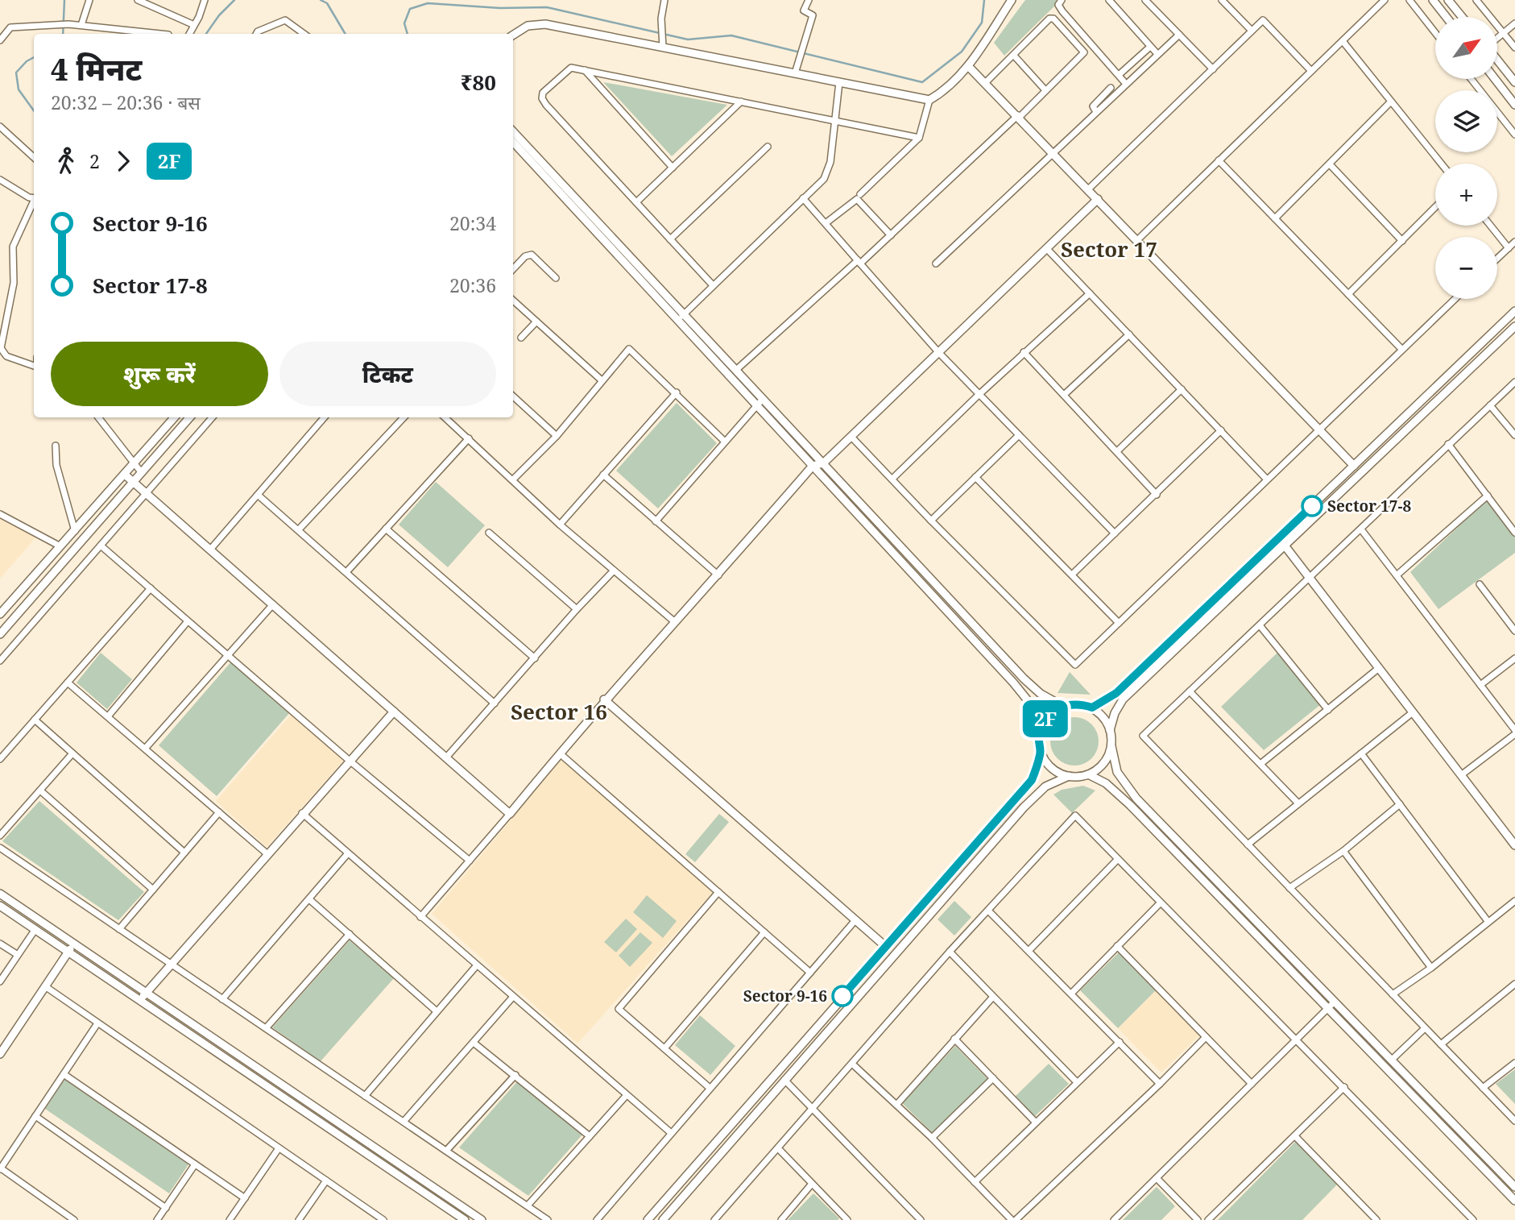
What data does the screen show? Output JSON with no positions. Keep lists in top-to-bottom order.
{
  "districts": ["Sector 17", "Sector 16"],
  "places": ["Sector 17-8", "Sector 9-16"],
  "lines": ["bus line 2F"],
  "north": "top right",
  "page": {
    "on_map": "2F",
    "map_buttons": ["+", "−"],
    "heading": ["4 मिनट", "20:32 – 20:36 · बस", "₹80"],
    "legs": ["2", "2F"],
    "list": [
      {
        "name": "Sector 9-16",
        "value": "20:34"
      },
      {
        "name": "Sector 17-8",
        "value": "20:36"
      }
    ],
    "buttons": ["शुरू करें", "टिकट"]
  }
}
